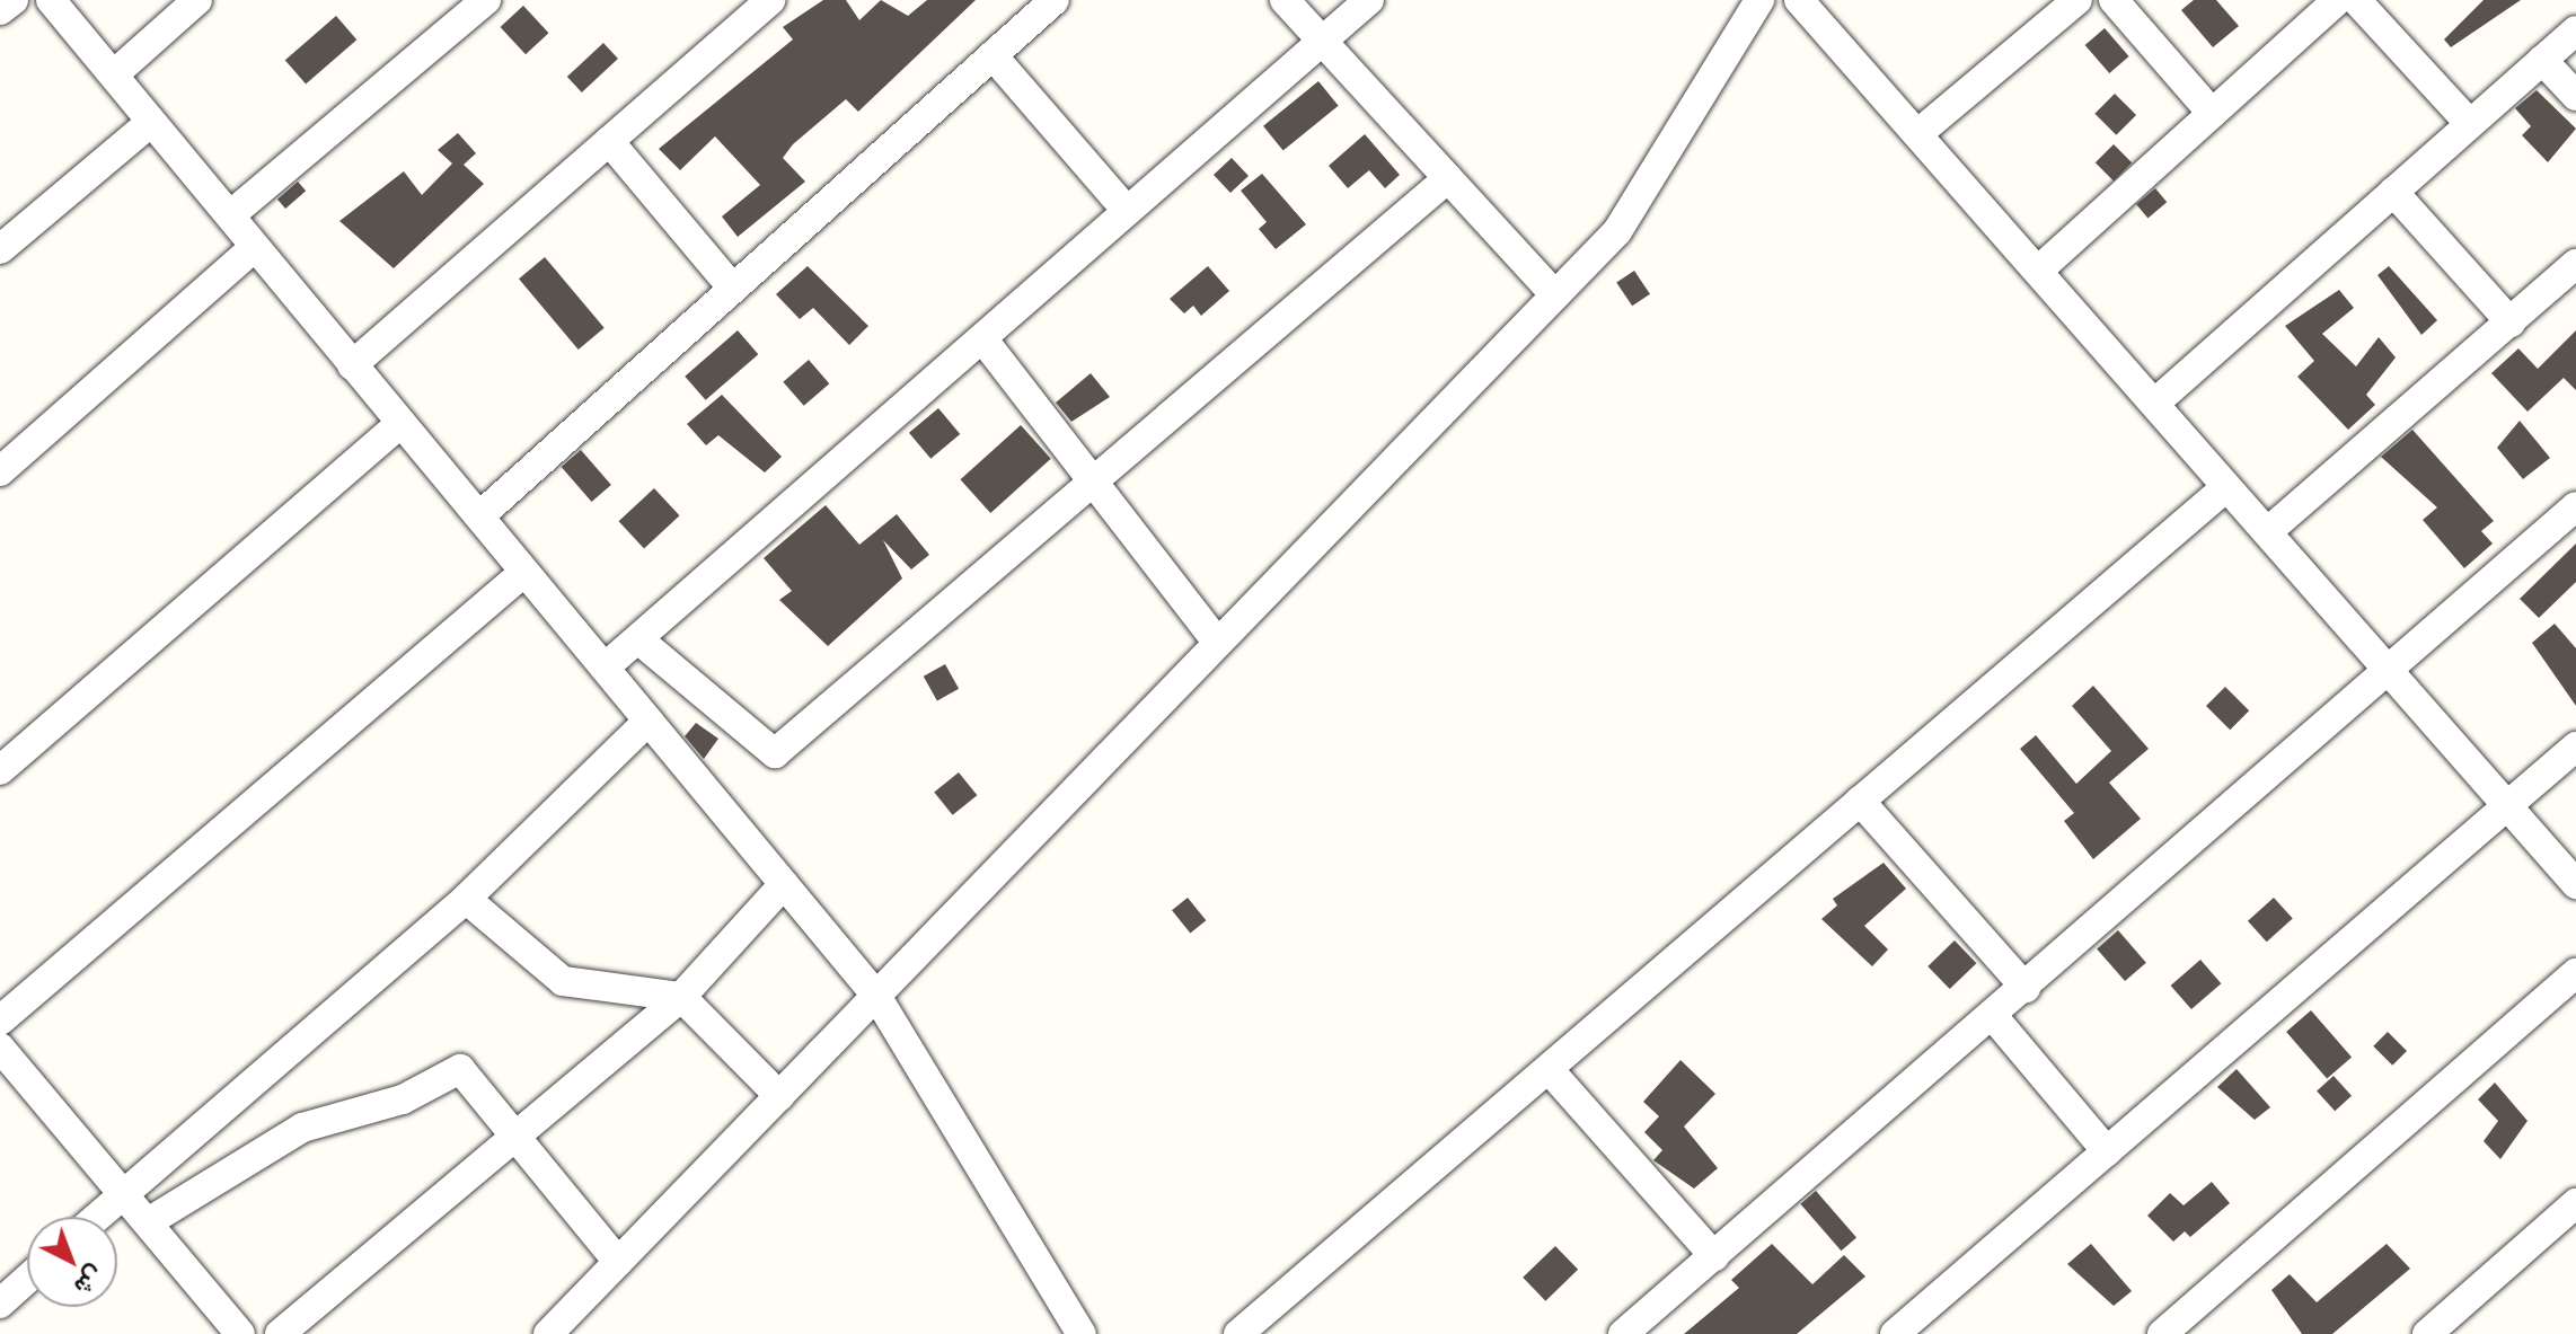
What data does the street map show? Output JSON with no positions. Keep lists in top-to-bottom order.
{
  "north": "bottom right"
}
